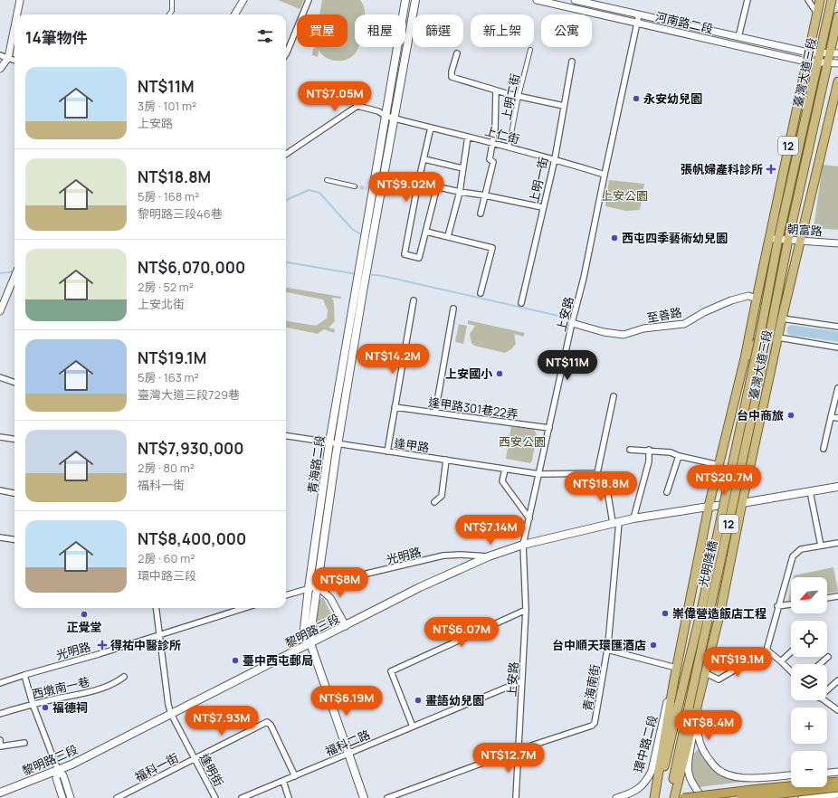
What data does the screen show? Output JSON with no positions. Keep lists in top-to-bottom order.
{
  "streets": {
    "main road": [
      "臺灣大道三段",
      "12",
      "青海路二段",
      "光明陸橋",
      "黎明路三段"
    ],
    "street": [
      "河南路二段",
      "上明二街",
      "上仁街",
      "上明一街",
      "朝富路",
      "上安路",
      "至善路",
      "逢甲路301巷22弄",
      "逢甲路",
      "光明路",
      "西墩南一巷",
      "青海南街",
      "福科二路",
      "環中路二段",
      "福科一街",
      "逢明街"
    ]
  },
  "crossings": [
    ["河南路二段", "臺灣大道三段"],
    ["河南路二段", "上安路"],
    ["臺灣大道三段", "12"],
    ["臺灣大道三段", "朝富路"],
    ["臺灣大道三段", "至善路"],
    ["臺灣大道三段", "光明陸橋"],
    ["臺灣大道三段", "黎明路三段"],
    ["臺灣大道三段", "環中路二段"],
    ["上明二街", "上仁街"],
    ["上仁街", "上明一街"],
    ["上仁街", "上安路"],
    ["12", "光明陸橋"],
    ["上安路", "至善路"],
    ["上安路", "逢甲路301巷22弄"],
    ["上安路", "逢甲路"],
    ["上安路", "黎明路三段"],
    ["上安路", "青海南街"],
    ["上安路", "福科二路"],
    ["逢甲路", "青海路二段"],
    ["青海路二段", "光明路"],
    ["青海路二段", "黎明路三段"],
    ["青海路二段", "福科二路"],
    ["光明路", "黎明路三段"],
    ["光明路", "逢明街"],
    ["黎明路三段", "青海南街"],
    ["黎明路三段", "逢明街"],
    ["福科二路", "福科一街"],
    ["福科一街", "逢明街"]
  ],
  "parks": ["上安公園", "西安公園"],
  "places": {
    "other": [
      "永安幼兒園",
      "西屯四季藝術幼兒園",
      "上安國小",
      "台中商旅",
      "崇偉營造飯店工程",
      "正覺堂",
      "台中順天環匯酒店",
      "臺中西屯郵局",
      "畫語幼兒園",
      "福德祠"
    ],
    "health": ["張帆婦產科診所", "得祐中醫診所"]
  },
  "north": "bottom left",
  "page": {
    "chip": [
      "買屋",
      "租屋",
      "篩選",
      "新上架",
      "公寓"
    ],
    "heading": "14筆物件",
    "list": [
      {
        "name": "NT$11M",
        "note": "3房 · 101 m² · 上安路"
      },
      {
        "name": "NT$18.8M",
        "note": "5房 · 168 m² · 黎明路三段46巷"
      },
      {
        "name": "NT$6,070,000",
        "note": "2房 · 52 m² · 上安北街"
      },
      {
        "name": "NT$19.1M",
        "note": "5房 · 163 m² · 臺灣大道三段729巷"
      },
      {
        "name": "NT$7,930,000",
        "note": "2房 · 80 m² · 福科一街"
      },
      {
        "name": "NT$8,400,000",
        "note": "2房 · 60 m² · 環中路三段"
      }
    ],
    "price": [
      "NT$7.05M",
      "NT$9.02M",
      "NT$14.2M",
      "NT$11M",
      "NT$20.7M",
      "NT$18.8M",
      "NT$7.14M",
      "NT$8M",
      "NT$6.07M",
      "NT$19.1M",
      "NT$6.19M",
      "NT$7.93M",
      "NT$8.4M",
      "NT$12.7M"
    ],
    "map_buttons": ["+", "−"]
  }
}
